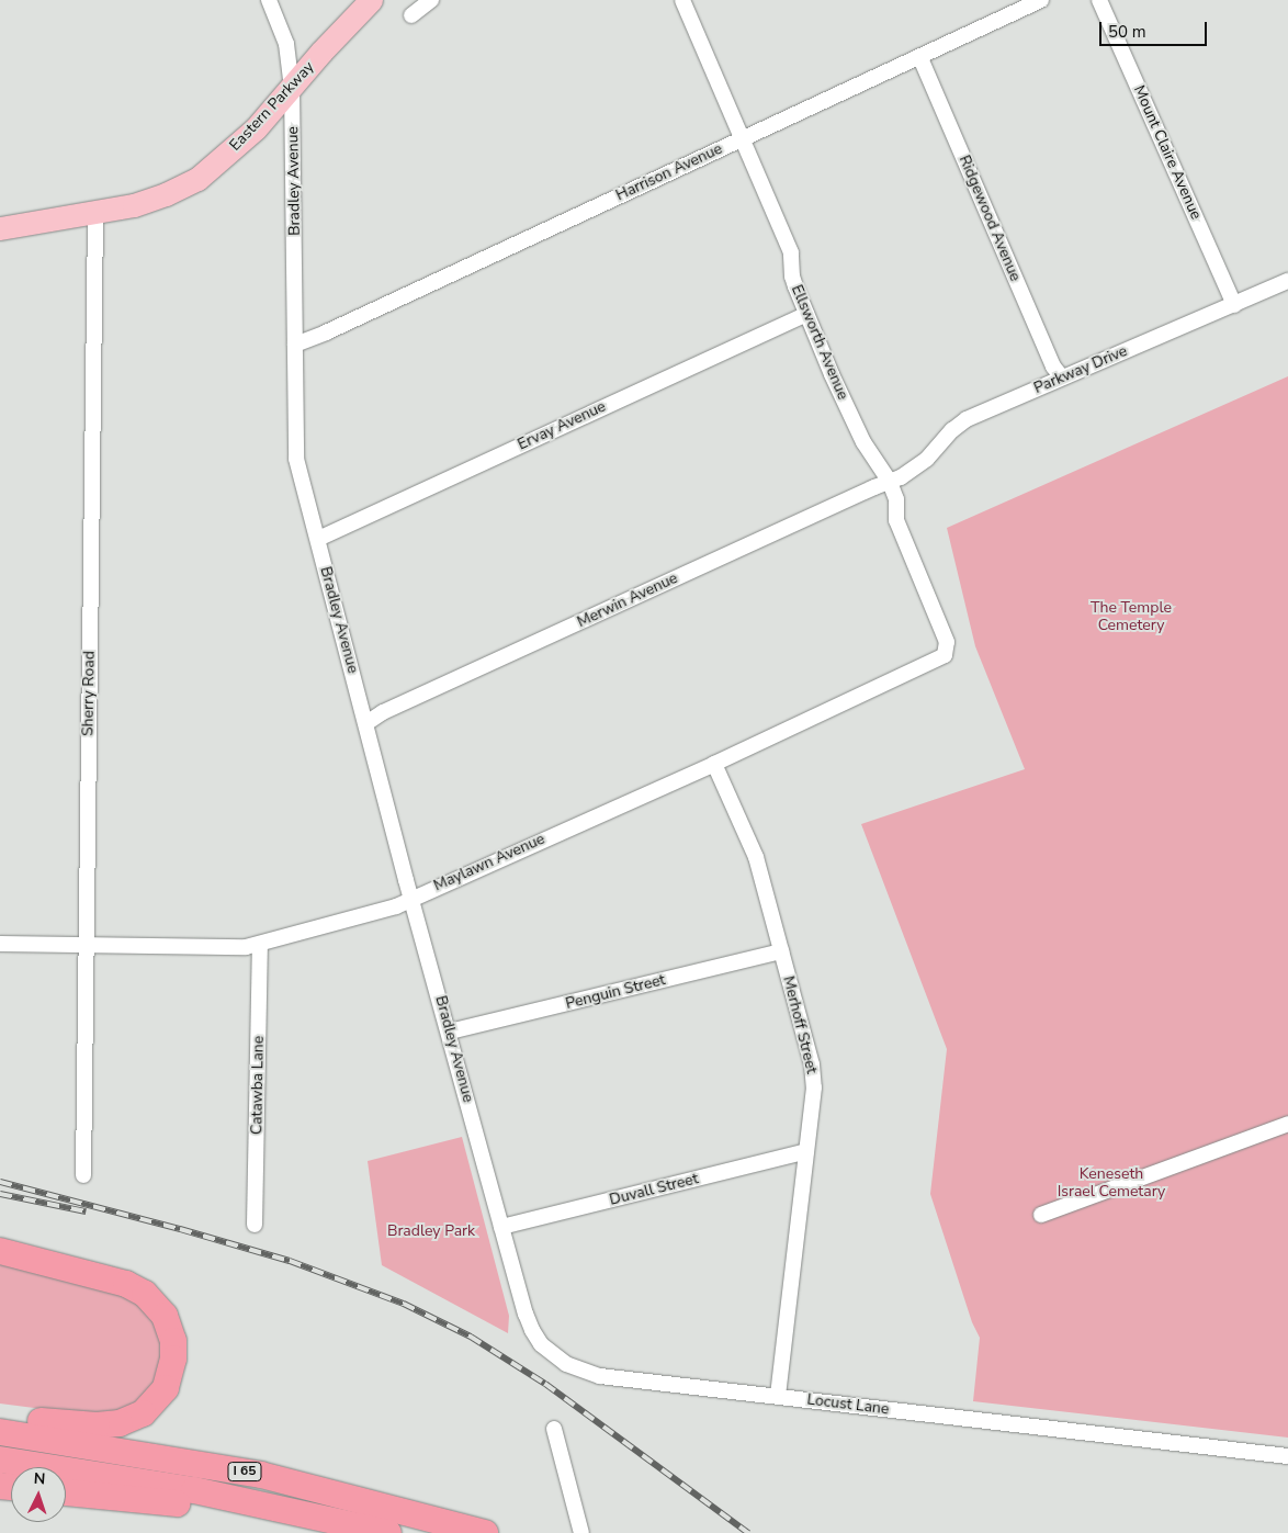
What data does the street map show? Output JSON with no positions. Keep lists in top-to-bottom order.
{
  "streets": {
    "highway": ["I 65"],
    "main road": ["Eastern Parkway"],
    "street": [
      "Mount Claire Avenue",
      "Harrison Avenue",
      "Bradley Avenue",
      "Ridgewood Avenue",
      "Ellsworth Avenue",
      "Parkway Drive",
      "Ervay Avenue",
      "Merwin Avenue",
      "Sherry Road",
      "Maylawn Avenue",
      "Penguin Street",
      "Merhoff Street",
      "Catawba Lane",
      "Duvall Street",
      "Locust Lane"
    ]
  },
  "crossings": [
    ["Eastern Parkway", "Bradley Avenue"],
    ["Eastern Parkway", "Sherry Road"],
    ["Mount Claire Avenue", "Parkway Drive"],
    ["Harrison Avenue", "Bradley Avenue"],
    ["Harrison Avenue", "Ridgewood Avenue"],
    ["Harrison Avenue", "Ellsworth Avenue"],
    ["Bradley Avenue", "Ervay Avenue"],
    ["Bradley Avenue", "Merwin Avenue"],
    ["Bradley Avenue", "Maylawn Avenue"],
    ["Bradley Avenue", "Penguin Street"],
    ["Bradley Avenue", "Duvall Street"],
    ["Bradley Avenue", "Locust Lane"],
    ["Ridgewood Avenue", "Parkway Drive"],
    ["Ellsworth Avenue", "Parkway Drive"],
    ["Ellsworth Avenue", "Ervay Avenue"],
    ["Ellsworth Avenue", "Merwin Avenue"],
    ["Ellsworth Avenue", "Maylawn Avenue"],
    ["Parkway Drive", "Merwin Avenue"],
    ["Sherry Road", "Maylawn Avenue"],
    ["Maylawn Avenue", "Merhoff Street"],
    ["Maylawn Avenue", "Catawba Lane"],
    ["Penguin Street", "Merhoff Street"],
    ["Merhoff Street", "Duvall Street"],
    ["Merhoff Street", "Locust Lane"],
    ["Duvall Street", "Locust Lane"]
  ],
  "parks": ["The Temple Cemetery", "Keneseth Israel Cemetary", "Bradley Park"],
  "scale_bar": "50 m",
  "north": "top"
}
